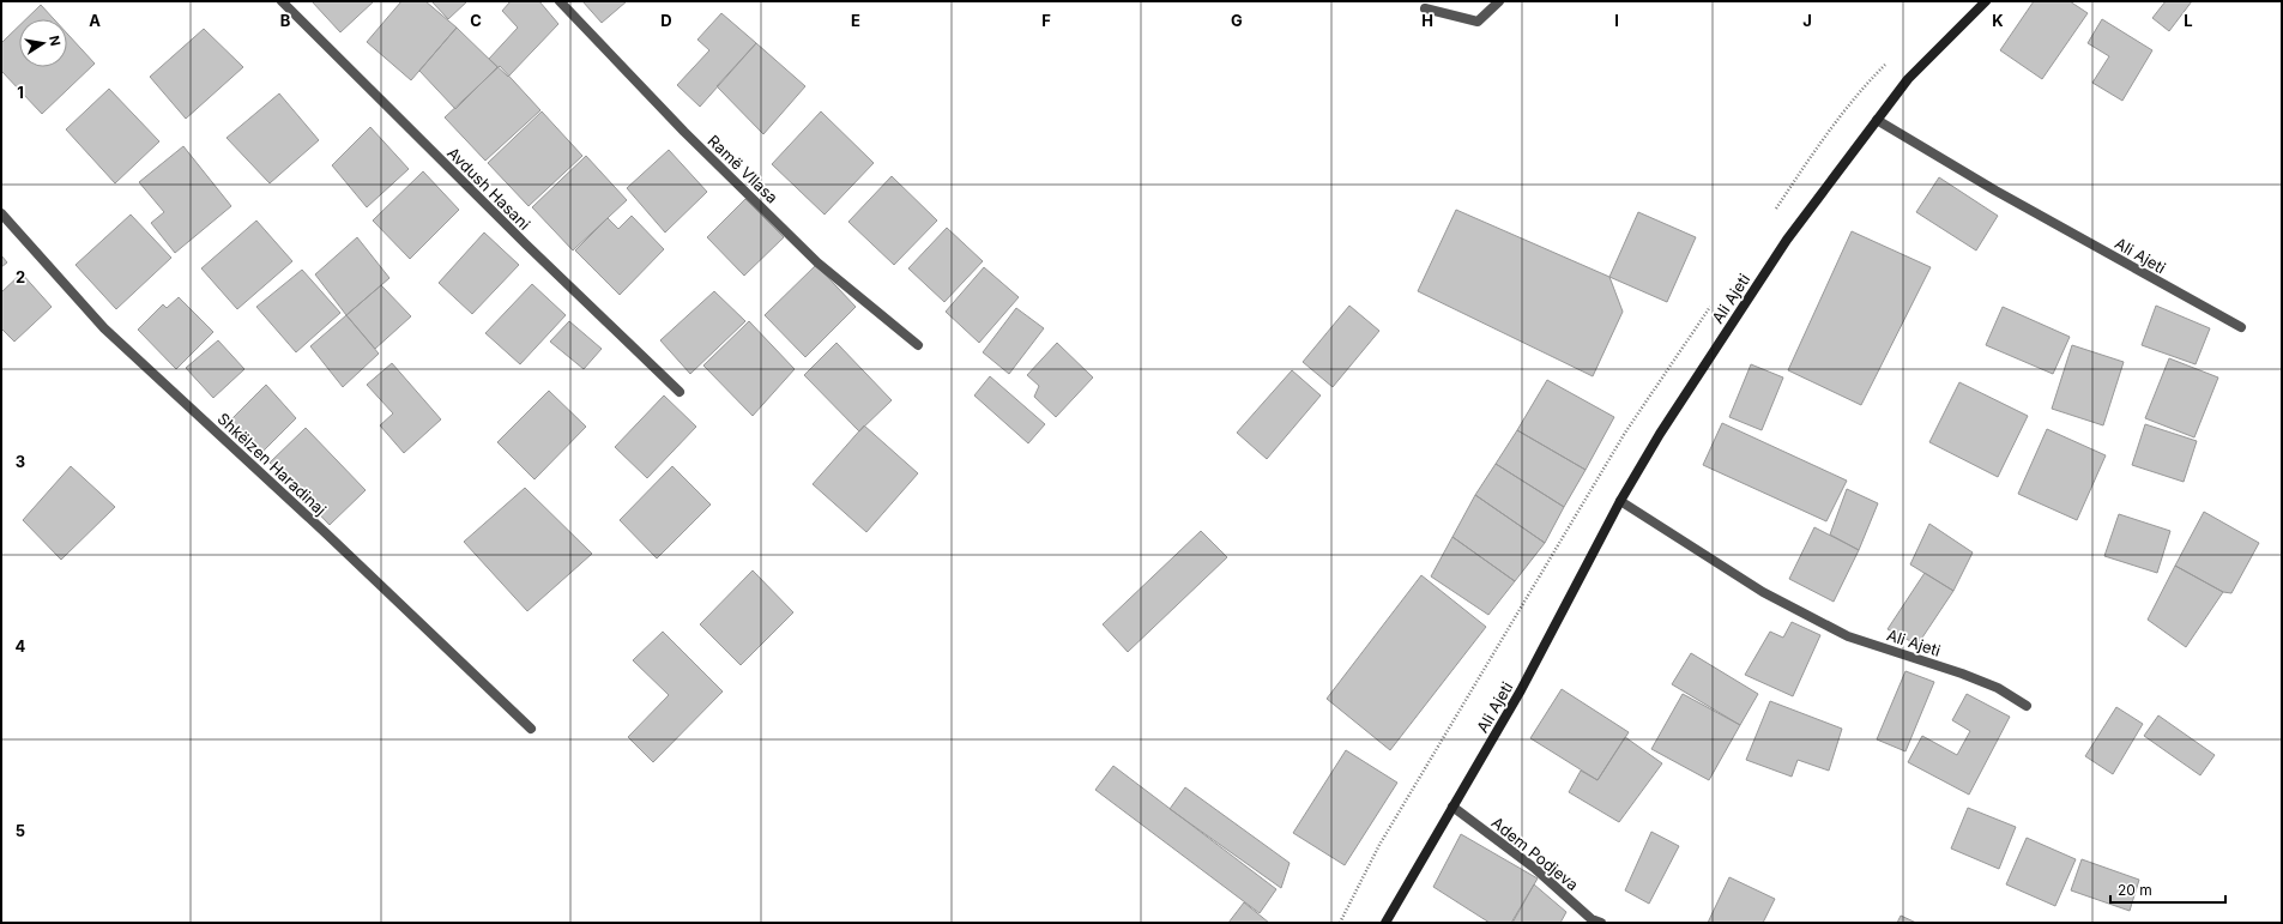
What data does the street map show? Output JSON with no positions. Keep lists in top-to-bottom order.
{
  "streets": {
    "main road": ["Ali Ajeti"],
    "street": [
      "Ramë Vllasa",
      "Avdush Hasani",
      "Shkëlzen Haradinaj",
      "Adem Podjeva"
    ]
  },
  "crossings": [
    ["Ali Ajeti", "Adem Podjeva"]
  ],
  "scale_bar": "20 m",
  "north": "right",
  "grid": {
    "columns": [
      "A",
      "B",
      "C",
      "D",
      "E",
      "F",
      "G",
      "H",
      "I",
      "J",
      "K",
      "L"
    ],
    "rows": [
      "1",
      "2",
      "3",
      "4",
      "5"
    ]
  }
}
